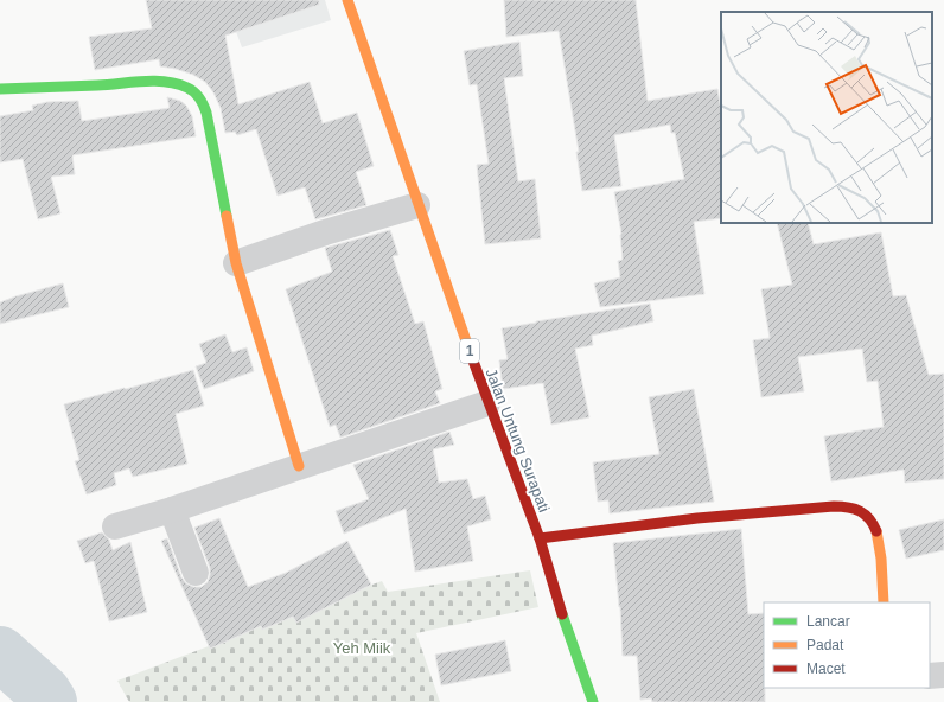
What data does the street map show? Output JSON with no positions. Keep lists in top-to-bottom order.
{
  "streets": {
    "main road": ["1", "Jalan Untung Surapati"]
  },
  "parks": ["Yeh Miik"],
  "legend": ["Lancar", "Padat", "Macet"]
}
